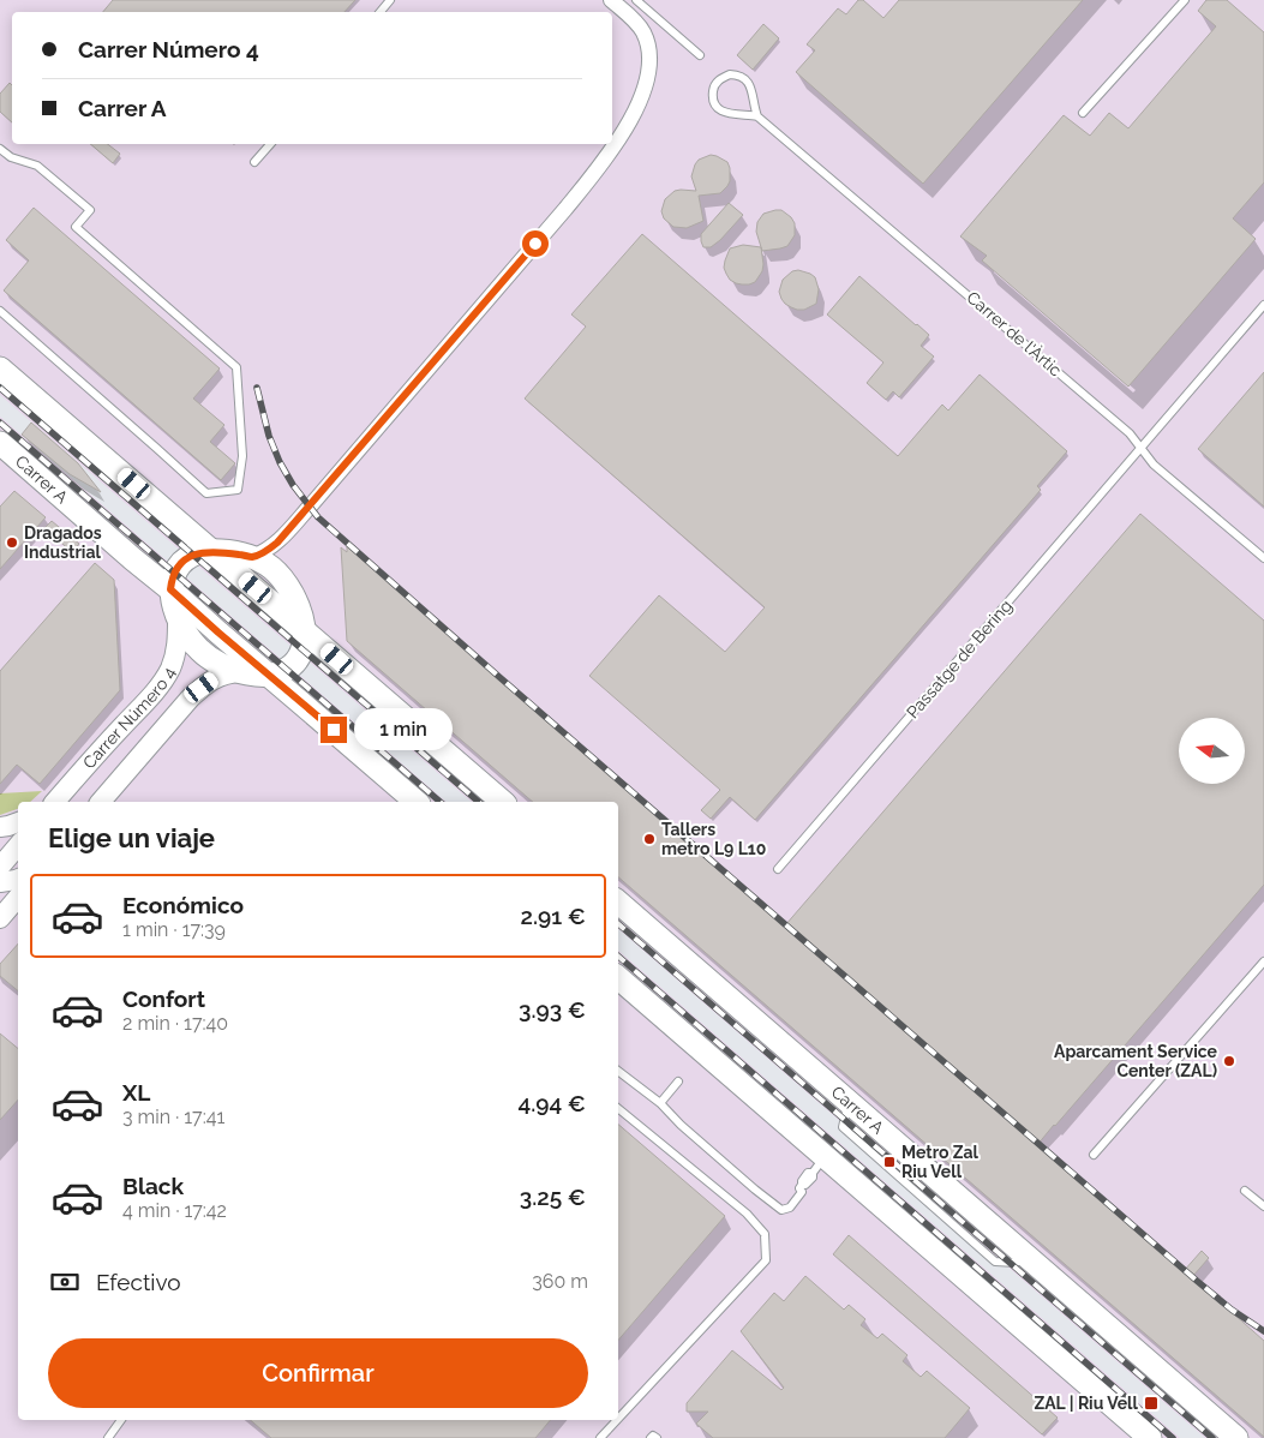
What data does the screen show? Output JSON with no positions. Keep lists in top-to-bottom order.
{
  "streets": {
    "main road": ["Carrer A"],
    "street": ["Carrer Número 4"],
    "lane": ["Carrer de l'Àrtic", "Passatge de Bering"]
  },
  "crossings": [
    ["Carrer de l'Àrtic", "Passatge de Bering"]
  ],
  "places": {
    "other": ["Dragados Industrial", "Tallers metro L9 L10", "Aparcament Service Center (ZAL)"],
    "transit": ["Metro Zal Riu Vell", "ZAL | Riu Vell"]
  },
  "north": "left",
  "page": {
    "banner": ["Carrer Número 4", "Carrer A"],
    "bubble": "1 min",
    "heading": "Elige un viaje",
    "list": [
      {
        "name": "Económico",
        "note": "1 min · 17:39",
        "value": "2.91 €"
      },
      {
        "name": "Confort",
        "note": "2 min · 17:40",
        "value": "3.93 €"
      },
      {
        "name": "XL",
        "note": "3 min · 17:41",
        "value": "4.94 €"
      },
      {
        "name": "Black",
        "note": "4 min · 17:42",
        "value": "3.25 €"
      }
    ],
    "pay": ["Efectivo", "360 m"],
    "buttons": "Confirmar"
  }
}
